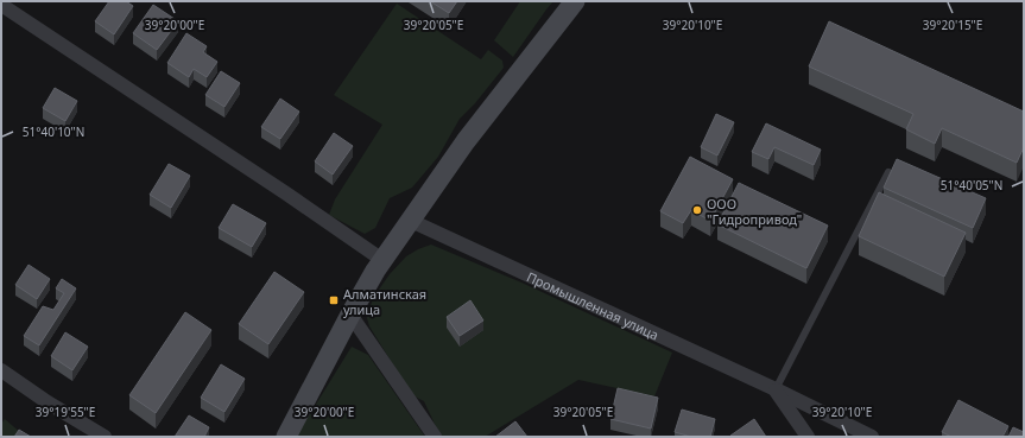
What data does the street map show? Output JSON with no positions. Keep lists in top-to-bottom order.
{
  "streets": {
    "street": ["Промышленная улица"]
  },
  "places": {
    "other": ["ООО \"Гидропривод\""],
    "transit": ["Алматинская улица"]
  },
  "coordinates": [
    "39°20'15\"E",
    "39°20'00\"E",
    "39°20'05\"E",
    "39°20'10\"E",
    "51°40'10\"N",
    "51°40'05\"N",
    "39°19'55\"E"
  ]
}
